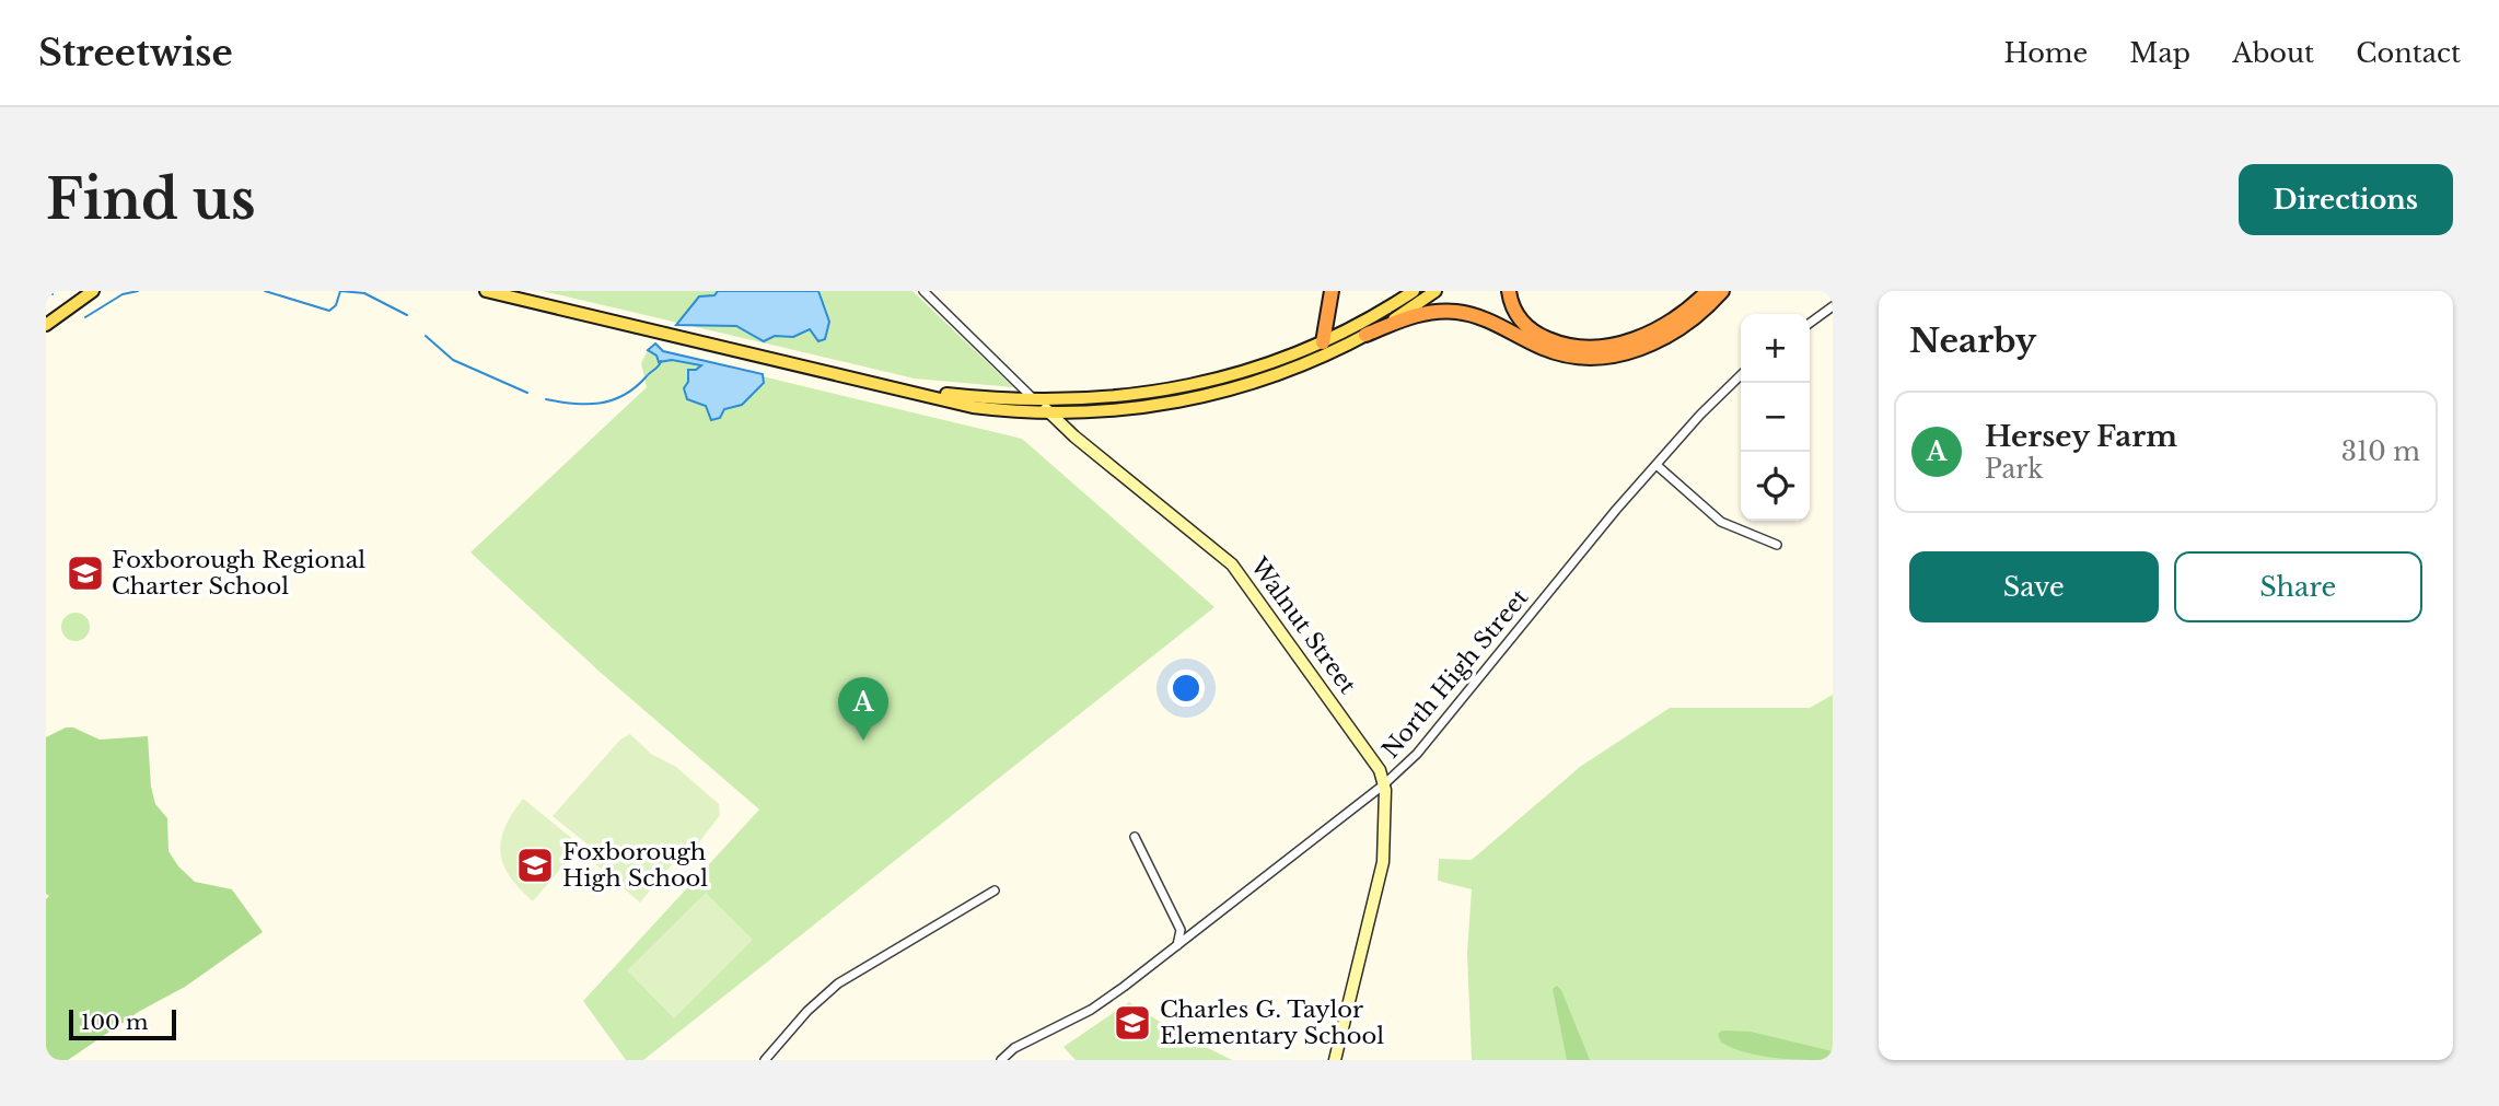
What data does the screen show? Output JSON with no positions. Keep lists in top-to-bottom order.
{
  "streets": {
    "street": ["Walnut Street", "North High Street"]
  },
  "crossings": [
    ["Walnut Street", "North High Street"]
  ],
  "places": {
    "school or university": ["Foxborough Regional Charter School", "Foxborough High School", "Charles G. Taylor Elementary School"]
  },
  "scale_bar": "100 m",
  "page": {
    "header": "Streetwise",
    "nav": [
      "Home",
      "Map",
      "About",
      "Contact"
    ],
    "buttons": [
      "Directions",
      ["Save", "Share"]
    ],
    "title": "Find us",
    "heading": "Nearby",
    "map_buttons": ["+", "−"],
    "list": [
      {
        "mark": "A",
        "name": "Hersey Farm",
        "note": "Park",
        "value": "310 m"
      }
    ],
    "pins": "A",
    "scale": "100 m"
  }
}
